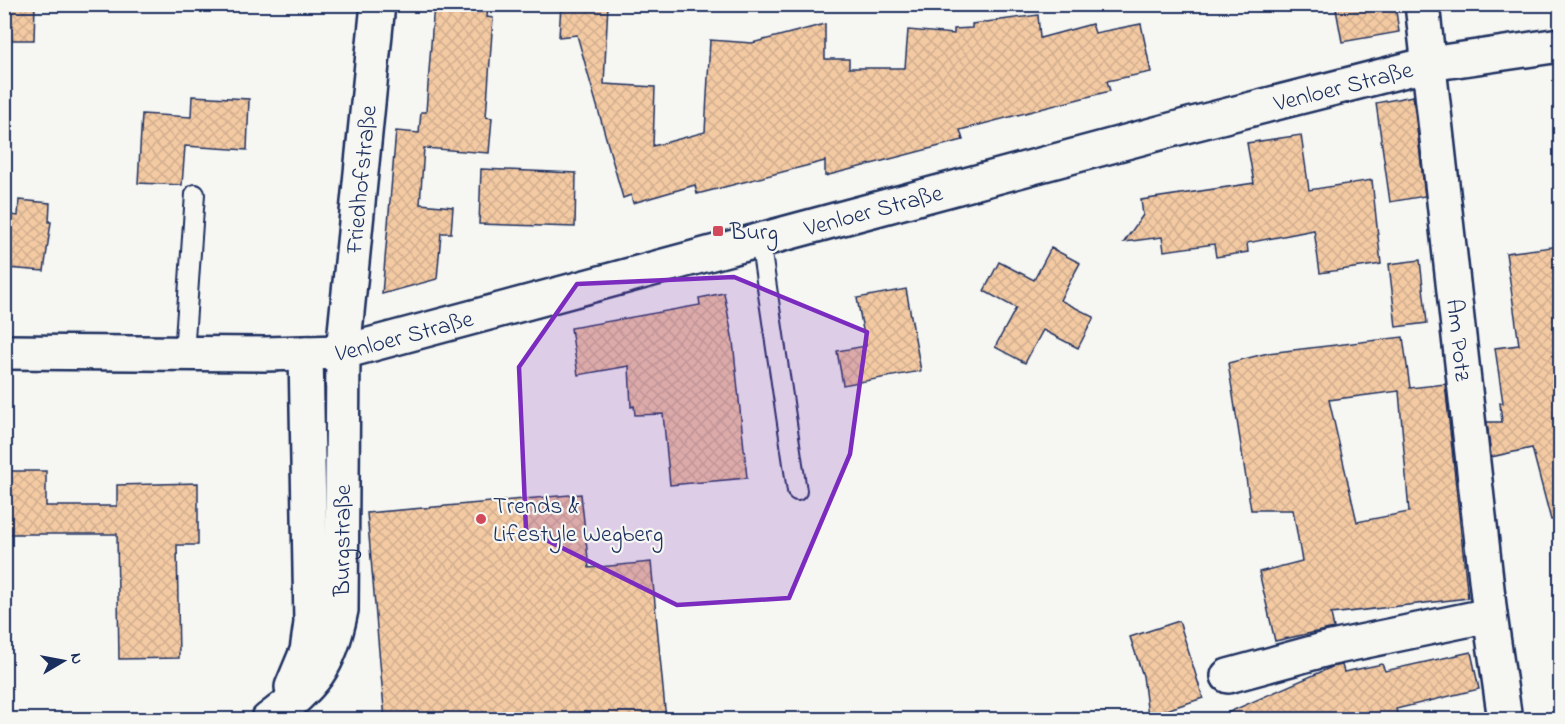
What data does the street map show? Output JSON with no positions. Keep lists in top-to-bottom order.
{
  "streets": {
    "street": [
      "Venloer Straße",
      "Friedhofstraße",
      "Am Potz",
      "Burgstraße"
    ]
  },
  "crossings": [
    ["Venloer Straße", "Friedhofstraße"],
    ["Venloer Straße", "Am Potz"],
    ["Venloer Straße", "Burgstraße"],
    ["Friedhofstraße", "Burgstraße"]
  ],
  "places": {
    "transit": ["Burg"],
    "other": ["Trends & Lifestyle Wegberg"]
  },
  "north": "right"
}
